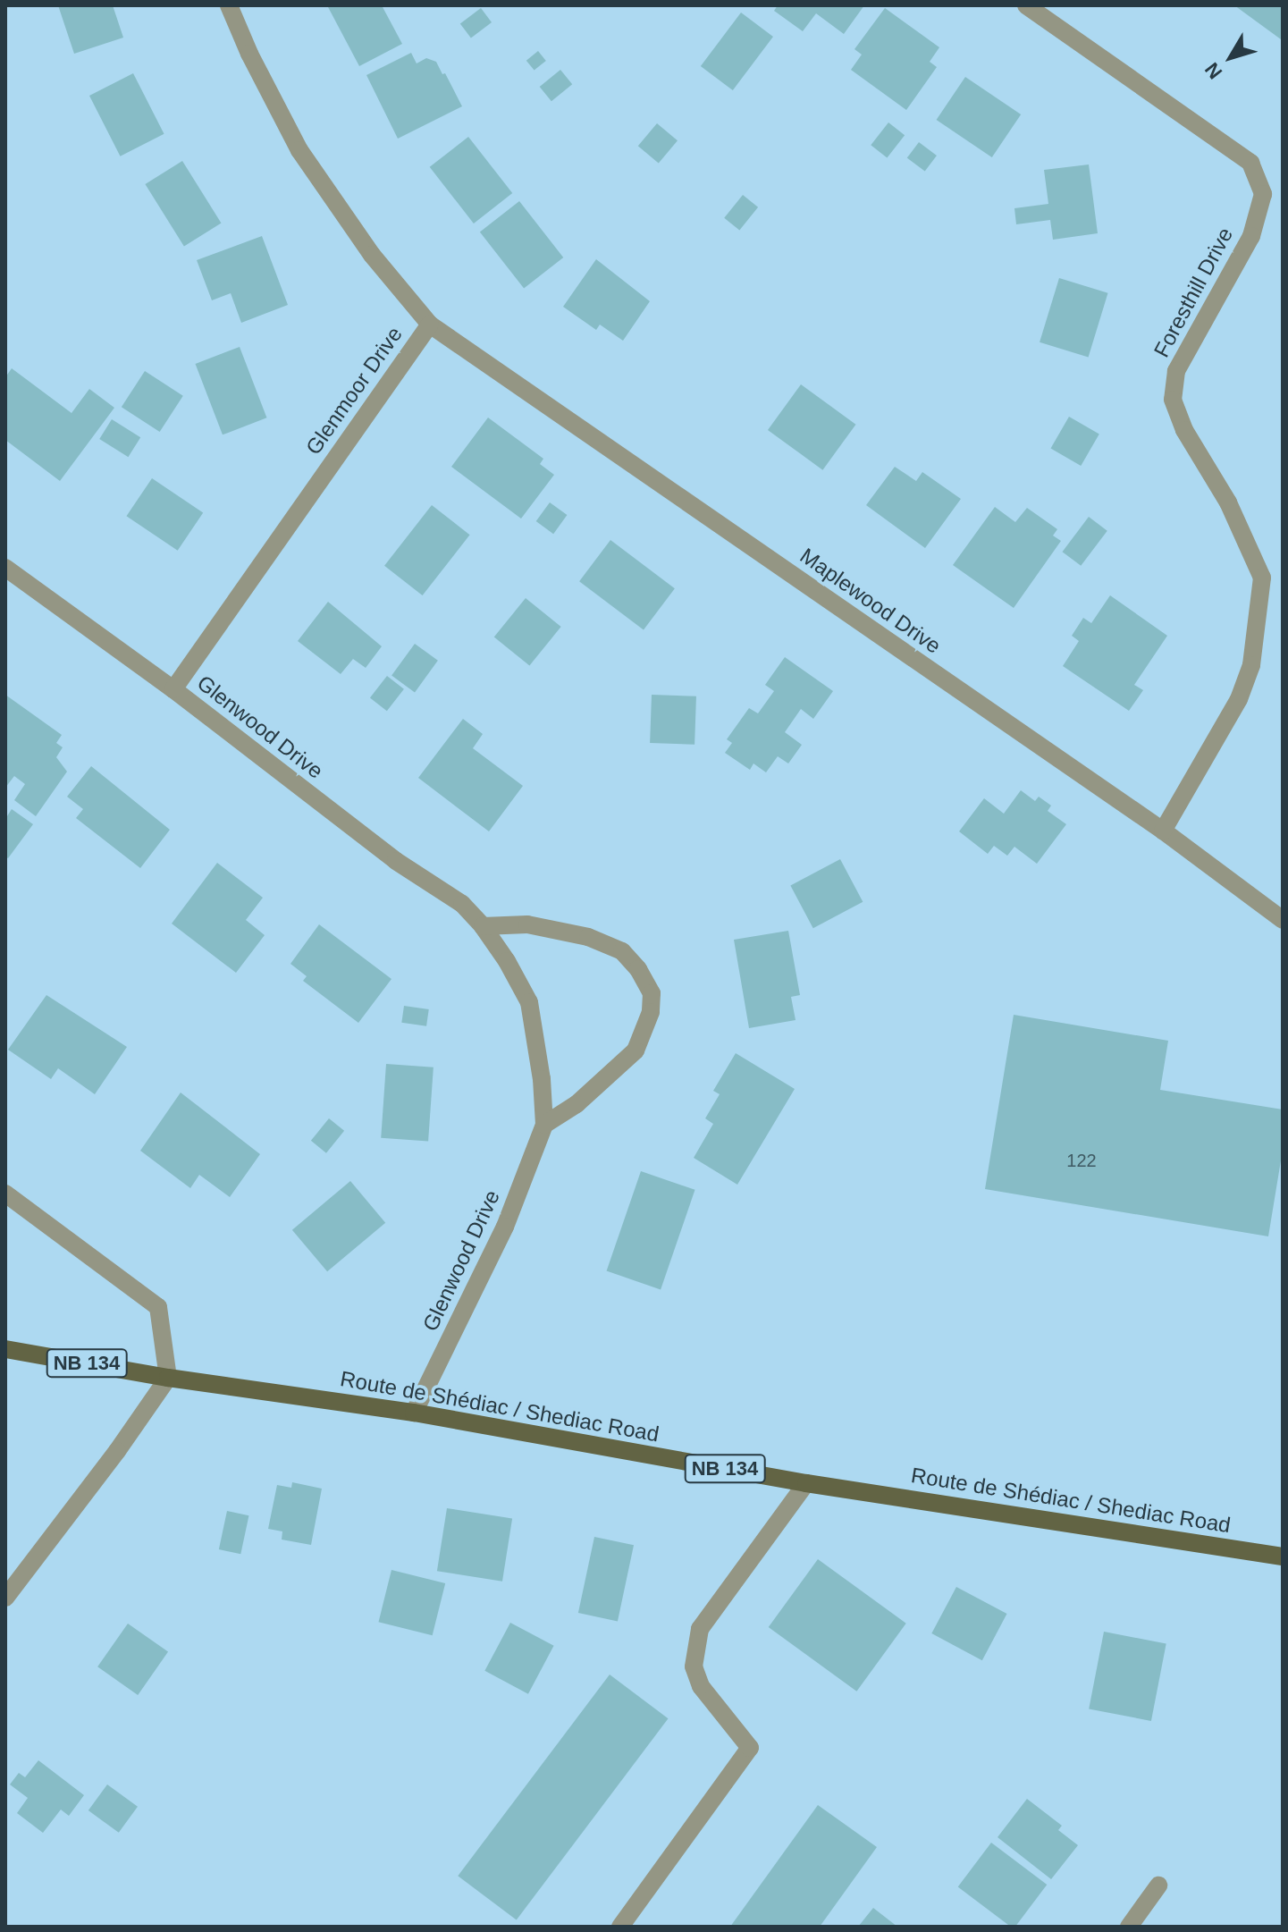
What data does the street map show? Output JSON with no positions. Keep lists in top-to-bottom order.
{
  "streets": {
    "main road": ["NB 134", "Route de Shédiac / Shediac Road"],
    "street": [
      "Foresthill Drive",
      "Glenmoor Drive",
      "Maplewood Drive",
      "Glenwood Drive"
    ]
  },
  "crossings": [
    ["Foresthill Drive", "Maplewood Drive"],
    ["Glenmoor Drive", "Maplewood Drive"],
    ["Glenmoor Drive", "Glenwood Drive"],
    ["Glenwood Drive", "Route de Shédiac / Shediac Road"]
  ],
  "house_numbers": ["122"],
  "north": "bottom left"
}
